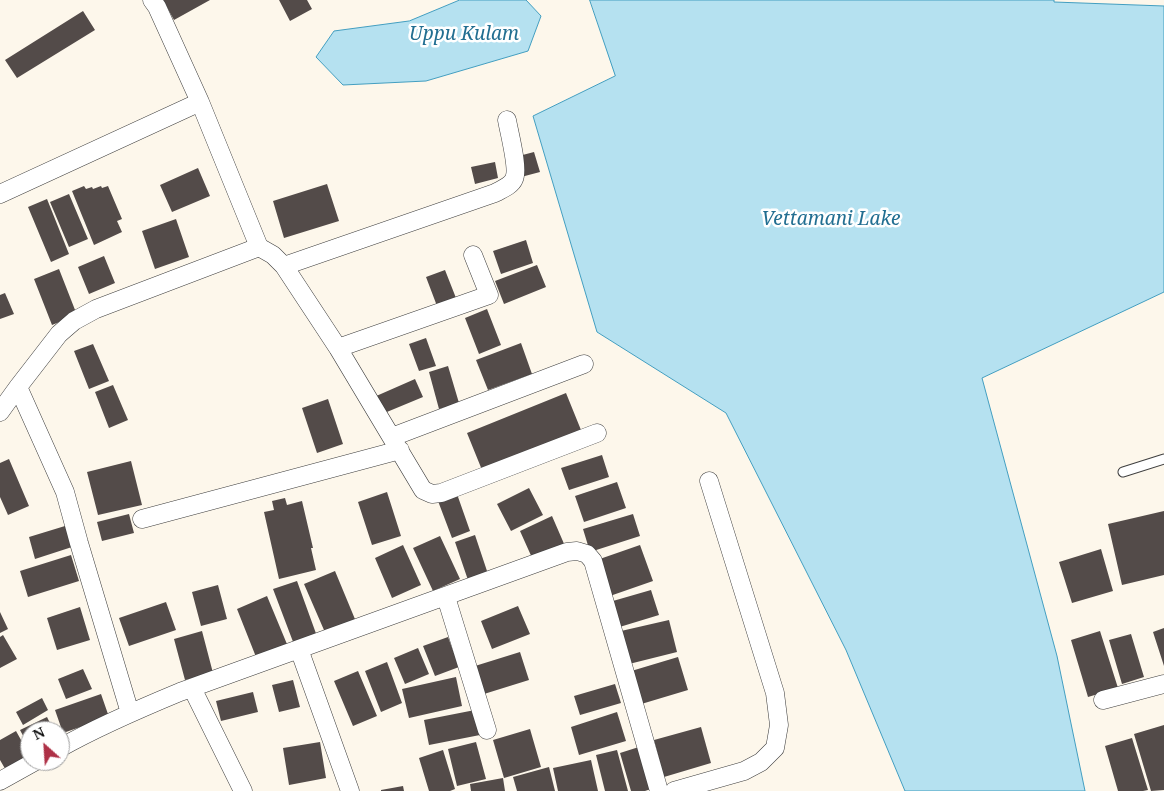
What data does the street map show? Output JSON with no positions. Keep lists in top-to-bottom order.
{
  "water": ["Uppu Kulam", "Vettamani Lake"],
  "north": "top left"
}
